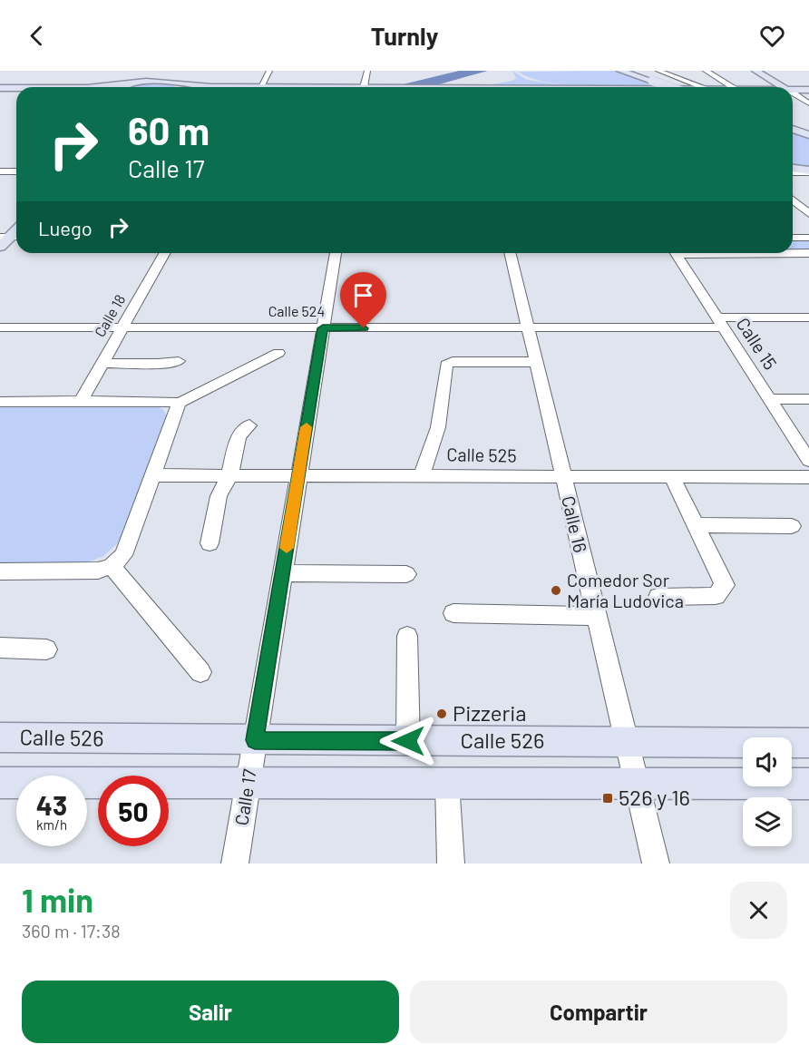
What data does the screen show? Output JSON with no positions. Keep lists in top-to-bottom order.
{
  "streets": {
    "main road": ["Calle 526"],
    "street": [
      "Calle 524",
      "Calle 18",
      "Calle 15",
      "Calle 525",
      "Calle 16",
      "Calle 17"
    ]
  },
  "crossings": [
    ["Calle 524", "Calle 18"],
    ["Calle 524", "Calle 15"],
    ["Calle 524", "Calle 16"],
    ["Calle 524", "Calle 17"],
    ["Calle 525", "Calle 16"],
    ["Calle 525", "Calle 17"],
    ["Calle 16", "Calle 526"],
    ["Calle 526", "Calle 17"]
  ],
  "places": {
    "other": ["Comedor Sor María Ludovica", "Pizzeria"],
    "transit": ["526 y 16"]
  },
  "page": {
    "header": "Turnly",
    "turn": ["60 m", "Calle 17"],
    "then": "Luego",
    "speed": "43 km/h",
    "limit": "50",
    "heading": ["1 min", "360 m · 17:38"],
    "buttons": ["Salir", "Compartir"]
  }
}
